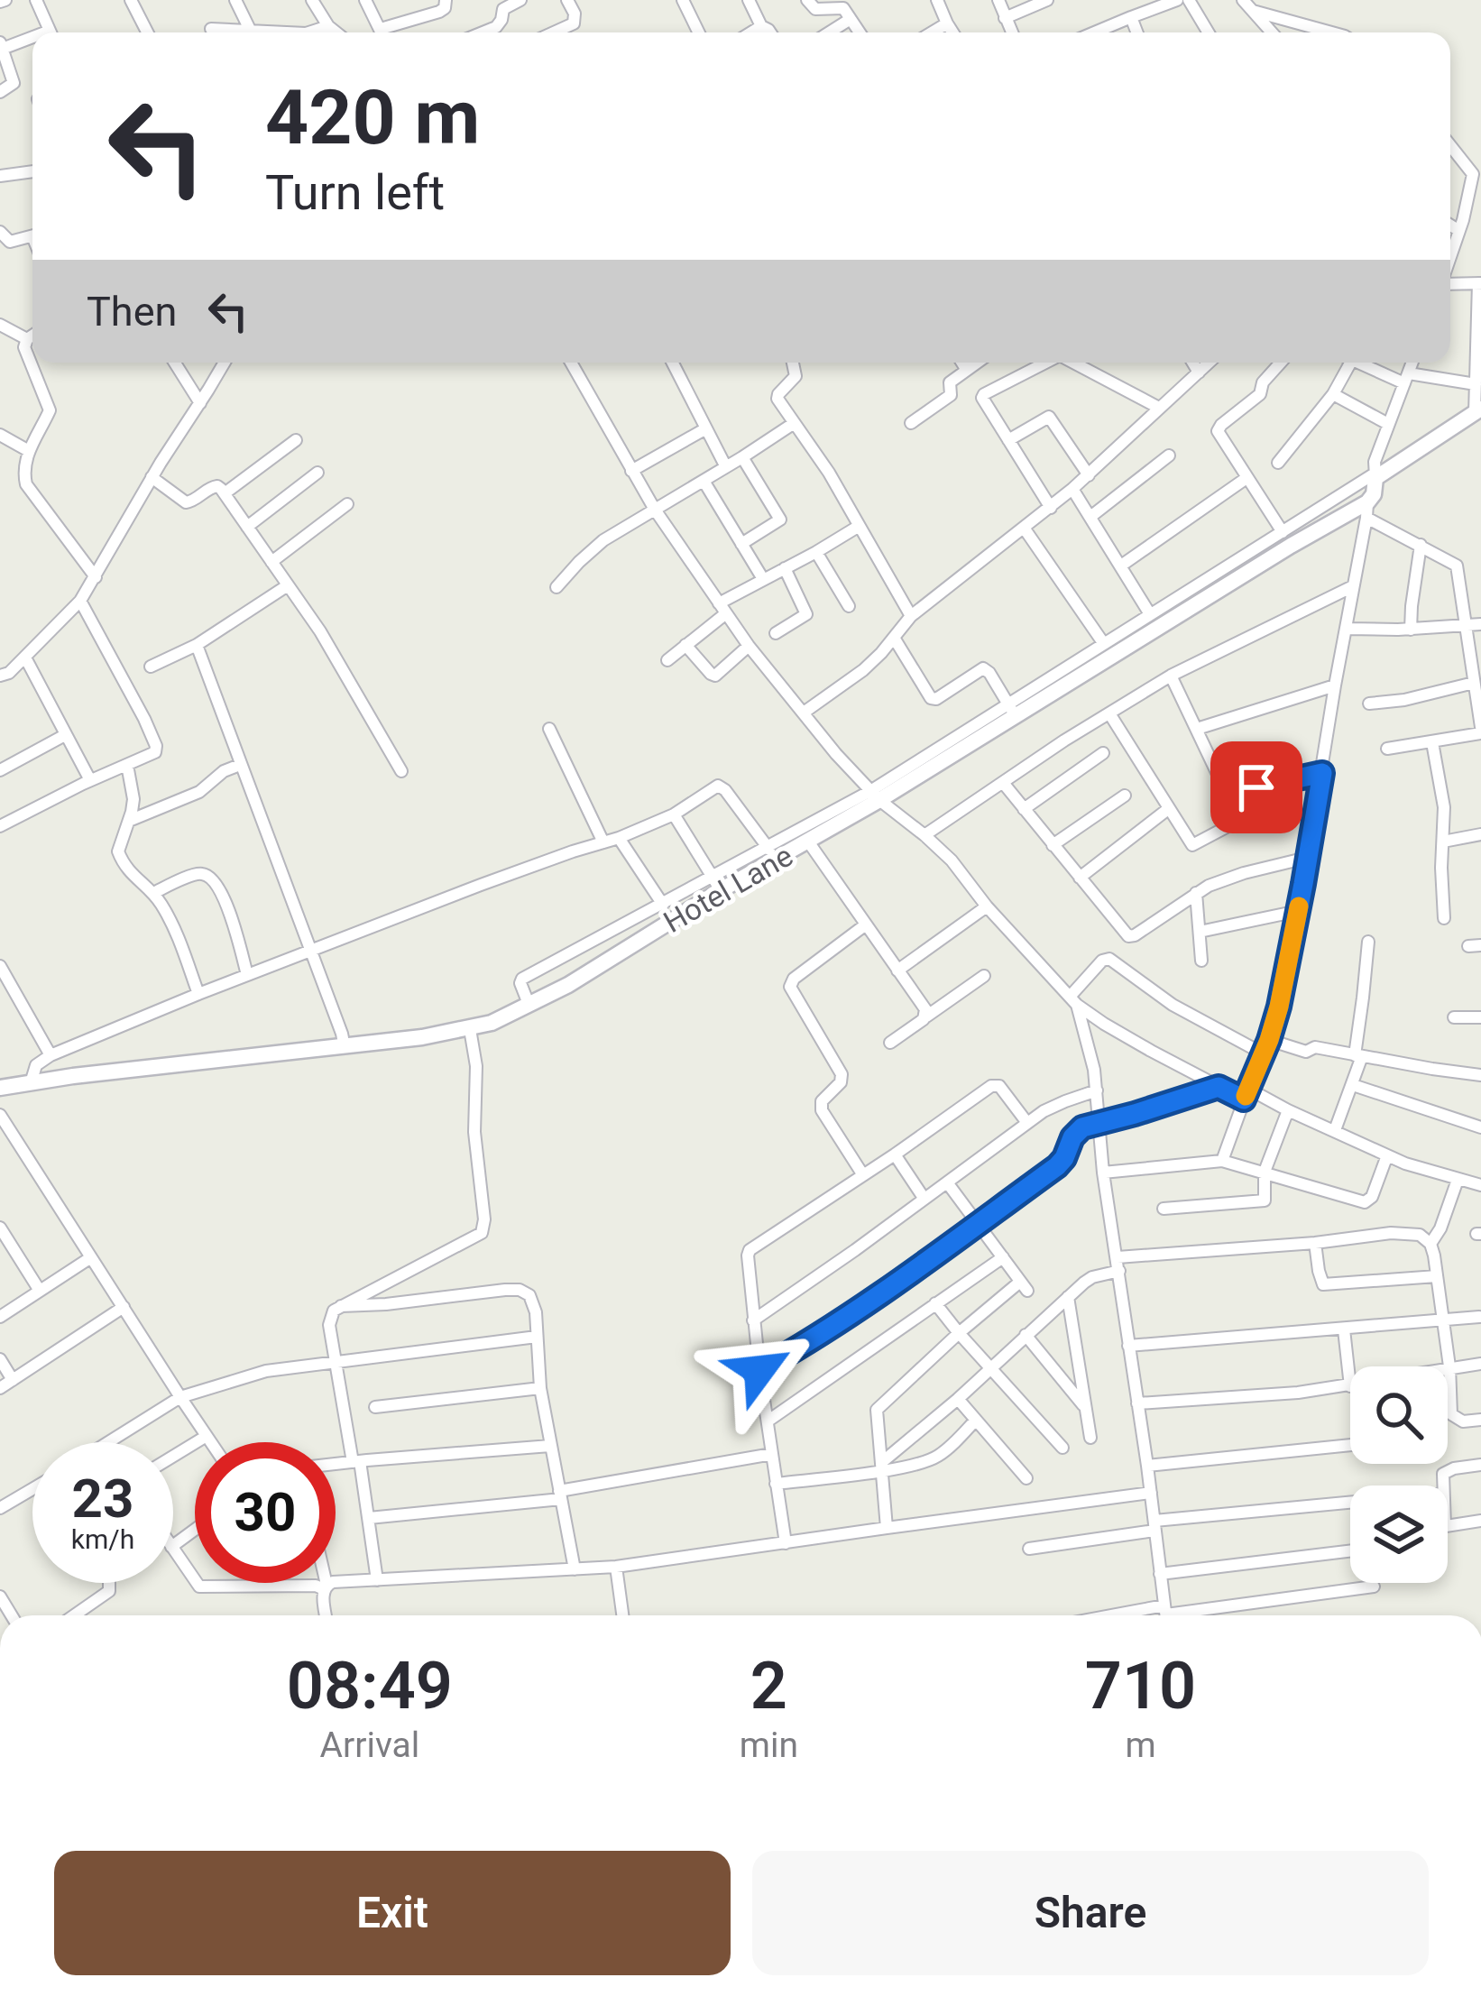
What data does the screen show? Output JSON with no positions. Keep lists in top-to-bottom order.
{
  "streets": {
    "street": ["Hotel Lane"]
  },
  "page": {
    "turn": ["420 m", "Turn left"],
    "then": "Then",
    "speed": "23 km/h",
    "limit": "30",
    "eta": [
      "08:49",
      "Arrival",
      "2",
      "min",
      "710",
      "m"
    ],
    "buttons": ["Exit", "Share"]
  }
}
